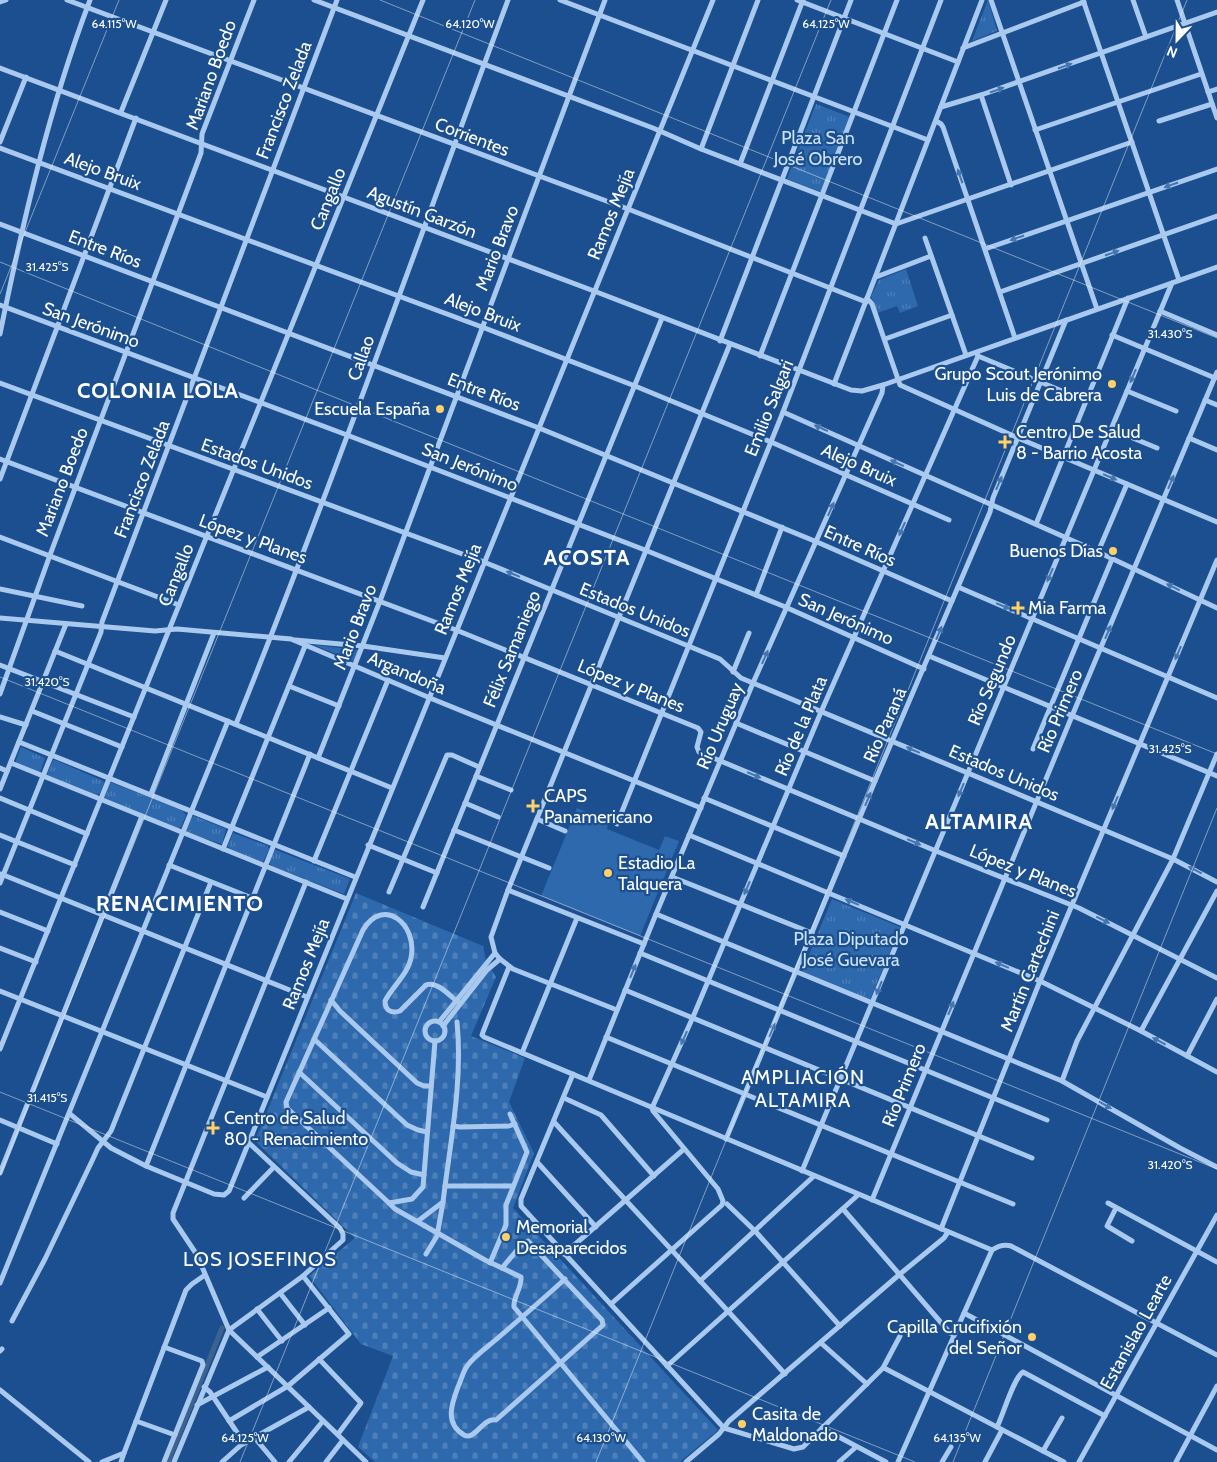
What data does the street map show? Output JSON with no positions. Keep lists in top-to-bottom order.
{
  "streets": {
    "street": [
      "Mariano Boedo",
      "Francisco Zelada",
      "Corrientes",
      "Alejo Bruix",
      "Cangallo",
      "Agustín Garzón",
      "Ramos Mejía",
      "Mario Bravo",
      "Entre Ríos",
      "San Jerónimo",
      "Callao",
      "Emilio Salgari",
      "Estados Unidos",
      "López y Planes",
      "Félix Samaniego",
      "Argandoña",
      "Río Segundo",
      "Río Primero",
      "Río Paraná",
      "Río Uruguay",
      "Río de la Plata",
      "Martín Cartechini",
      "Estanislao Learte"
    ]
  },
  "crossings": [
    ["Mariano Boedo", "Corrientes"],
    ["Mariano Boedo", "Alejo Bruix"],
    ["Mariano Boedo", "Agustín Garzón"],
    ["Mariano Boedo", "Entre Ríos"],
    ["Mariano Boedo", "San Jerónimo"],
    ["Mariano Boedo", "Estados Unidos"],
    ["Mariano Boedo", "López y Planes"],
    ["Mariano Boedo", "Argandoña"],
    ["Francisco Zelada", "Corrientes"],
    ["Francisco Zelada", "Alejo Bruix"],
    ["Francisco Zelada", "Agustín Garzón"],
    ["Francisco Zelada", "Entre Ríos"],
    ["Francisco Zelada", "San Jerónimo"],
    ["Francisco Zelada", "Estados Unidos"],
    ["Francisco Zelada", "López y Planes"],
    ["Francisco Zelada", "Argandoña"],
    ["Corrientes", "Cangallo"],
    ["Corrientes", "Ramos Mejía"],
    ["Corrientes", "Mario Bravo"],
    ["Corrientes", "Callao"],
    ["Corrientes", "Emilio Salgari"],
    ["Alejo Bruix", "Cangallo"],
    ["Alejo Bruix", "Ramos Mejía"],
    ["Alejo Bruix", "Mario Bravo"],
    ["Alejo Bruix", "Callao"],
    ["Alejo Bruix", "Emilio Salgari"],
    ["Alejo Bruix", "Félix Samaniego"],
    ["Alejo Bruix", "Río Uruguay"],
    ["Alejo Bruix", "Río de la Plata"],
    ["Cangallo", "Agustín Garzón"],
    ["Cangallo", "Entre Ríos"],
    ["Cangallo", "San Jerónimo"],
    ["Cangallo", "Estados Unidos"],
    ["Cangallo", "López y Planes"],
    ["Cangallo", "Argandoña"],
    ["Agustín Garzón", "Ramos Mejía"],
    ["Agustín Garzón", "Mario Bravo"],
    ["Agustín Garzón", "Callao"],
    ["Agustín Garzón", "Emilio Salgari"],
    ["Agustín Garzón", "Félix Samaniego"],
    ["Agustín Garzón", "Río Segundo"],
    ["Agustín Garzón", "Río Paraná"],
    ["Agustín Garzón", "Río Uruguay"],
    ["Agustín Garzón", "Río de la Plata"],
    ["Ramos Mejía", "Entre Ríos"],
    ["Ramos Mejía", "San Jerónimo"],
    ["Ramos Mejía", "Estados Unidos"],
    ["Ramos Mejía", "López y Planes"],
    ["Ramos Mejía", "Argandoña"],
    ["Mario Bravo", "Entre Ríos"],
    ["Mario Bravo", "San Jerónimo"],
    ["Mario Bravo", "Estados Unidos"],
    ["Mario Bravo", "López y Planes"],
    ["Mario Bravo", "Argandoña"],
    ["Entre Ríos", "Callao"],
    ["Entre Ríos", "Emilio Salgari"],
    ["Entre Ríos", "Félix Samaniego"],
    ["Entre Ríos", "Río Paraná"],
    ["Entre Ríos", "Río Uruguay"],
    ["Entre Ríos", "Río de la Plata"],
    ["San Jerónimo", "Callao"],
    ["San Jerónimo", "Emilio Salgari"],
    ["San Jerónimo", "Félix Samaniego"],
    ["San Jerónimo", "Río Paraná"],
    ["San Jerónimo", "Río Uruguay"],
    ["San Jerónimo", "Río de la Plata"],
    ["Callao", "Estados Unidos"],
    ["Callao", "López y Planes"],
    ["Callao", "Argandoña"],
    ["Emilio Salgari", "Estados Unidos"],
    ["Emilio Salgari", "López y Planes"],
    ["Emilio Salgari", "Argandoña"],
    ["Estados Unidos", "Félix Samaniego"],
    ["Estados Unidos", "Río Segundo"],
    ["Estados Unidos", "Río Primero"],
    ["Estados Unidos", "Río Paraná"],
    ["Estados Unidos", "Río Uruguay"],
    ["Estados Unidos", "Río de la Plata"],
    ["Estados Unidos", "Martín Cartechini"],
    ["López y Planes", "Félix Samaniego"],
    ["López y Planes", "Río Segundo"],
    ["López y Planes", "Río Primero"],
    ["López y Planes", "Río Paraná"],
    ["López y Planes", "Río Uruguay"],
    ["López y Planes", "Río de la Plata"],
    ["López y Planes", "Martín Cartechini"],
    ["Félix Samaniego", "Argandoña"],
    ["Argandoña", "Río Uruguay"]
  ],
  "districts": [
    "COLONIA LOLA",
    "ACOSTA",
    "ALTAMIRA",
    "RENACIMIENTO",
    "AMPLIACIÓN ALTAMIRA",
    "LOS JOSEFINOS"
  ],
  "parks": ["Plaza San José Obrero", "Plaza Diputado José Guevara"],
  "places": {
    "other": [
      "Grupo Scout Jerónimo Luis de Cabrera",
      "Escuela España",
      "Buenos Días",
      "Estadio La Talquera",
      "Memorial Desaparecidos",
      "Capilla Crucifixión del Señor",
      "Casita de Maldonado"
    ],
    "health": [
      "Centro De Salud 8 - Barrio Acosta",
      "Mia Farma",
      "CAPS Panamericano",
      "Centro de Salud 80 - Renacimiento"
    ]
  },
  "north": "bottom",
  "coordinates": [
    "64.115°W",
    "64.120°W",
    "64.125°W",
    "31.425°S",
    "31.430°S",
    "31.420°S",
    "31.415°S",
    "64.130°W",
    "64.135°W"
  ]
}
